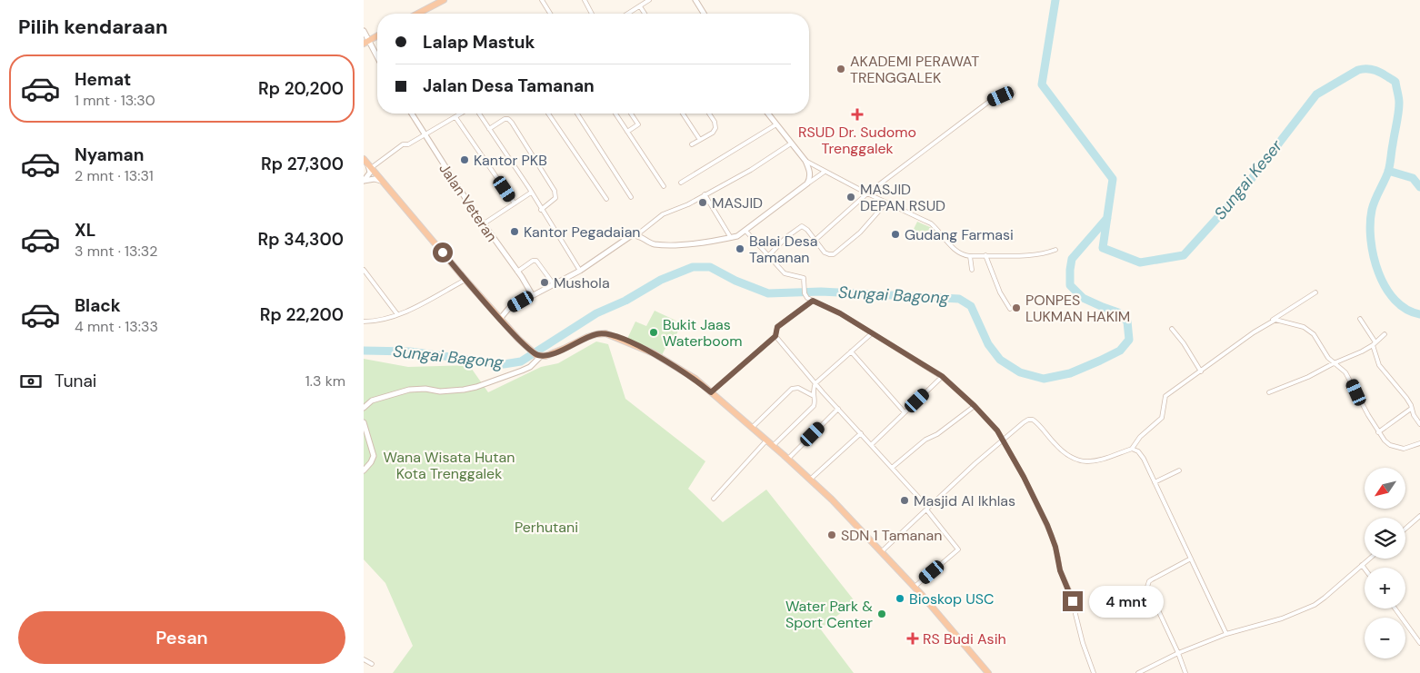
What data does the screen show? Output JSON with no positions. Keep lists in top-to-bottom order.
{
  "streets": {
    "street": ["Jalan Veteran"]
  },
  "water": ["Sungai Keser", "Sungai Bagong"],
  "parks": ["Wana Wisata Hutan Kota Trenggalek", "Perhutani"],
  "places": {
    "other": [
      "AKADEMI PERAWAT TRENGGALEK",
      "Kantor PKB",
      "MASJID DEPAN RSUD",
      "MASJID",
      "Kantor Pegadaian",
      "Gudang Farmasi",
      "Balai Desa Tamanan",
      "Mushola",
      "PONPES LUKMAN HAKIM",
      "Bukit Jaas Waterboom",
      "Masjid Al Ikhlas",
      "SDN 1 Tamanan",
      "Bioskop USC",
      "Water Park & Sport Center"
    ],
    "health": ["RSUD Dr. Sudomo Trenggalek", "RS Budi Asih"]
  },
  "north": "bottom left",
  "page": {
    "heading": "Pilih kendaraan",
    "banner": ["Lalap Mastuk", "Jalan Desa Tamanan"],
    "list": [
      {
        "name": "Hemat",
        "note": "1 mnt · 13:30",
        "value": "Rp 20,200"
      },
      {
        "name": "Nyaman",
        "note": "2 mnt · 13:31",
        "value": "Rp 27,300"
      },
      {
        "name": "XL",
        "note": "3 mnt · 13:32",
        "value": "Rp 34,300"
      },
      {
        "name": "Black",
        "note": "4 mnt · 13:33",
        "value": "Rp 22,200"
      }
    ],
    "pay": ["Tunai", "1.3 km"],
    "map_buttons": ["+", "−"],
    "bubble": "4 mnt",
    "buttons": "Pesan"
  }
}
